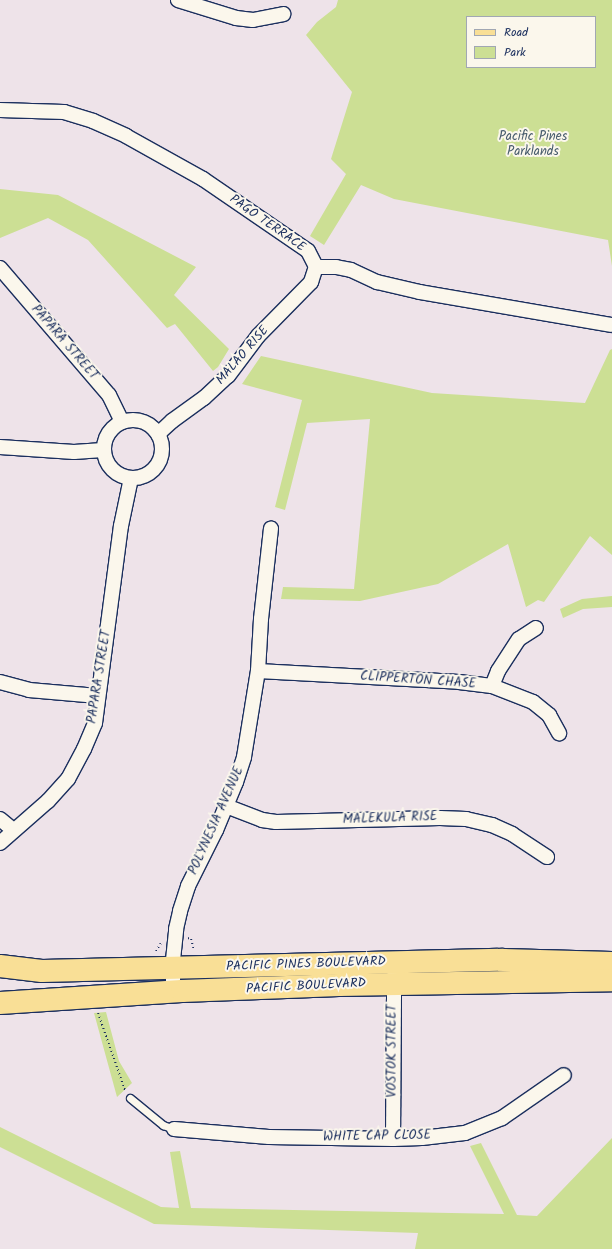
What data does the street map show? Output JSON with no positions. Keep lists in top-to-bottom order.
{
  "streets": {
    "main road": ["PACIFIC PINES BOULEVARD", "PACIFIC BOULEVARD"],
    "street": [
      "PAGO TERRACE",
      "PAPARA STREET",
      "MALAO RISE",
      "CLIPPERTON CHASE",
      "MALEKULA RISE",
      "POLYNESIA AVENUE",
      "VOSTOK STREET",
      "WHITE CAP CLOSE"
    ]
  },
  "crossings": [
    ["PAGO TERRACE", "MALAO RISE"],
    ["PAPARA STREET", "MALAO RISE"],
    ["CLIPPERTON CHASE", "POLYNESIA AVENUE"],
    ["MALEKULA RISE", "POLYNESIA AVENUE"],
    ["POLYNESIA AVENUE", "PACIFIC PINES BOULEVARD"],
    ["POLYNESIA AVENUE", "PACIFIC BOULEVARD"],
    ["PACIFIC PINES BOULEVARD", "VOSTOK STREET"],
    ["PACIFIC BOULEVARD", "VOSTOK STREET"],
    ["VOSTOK STREET", "WHITE CAP CLOSE"]
  ],
  "parks": ["Pacific Pines Parklands"],
  "legend": ["Road", "Park"]
}
